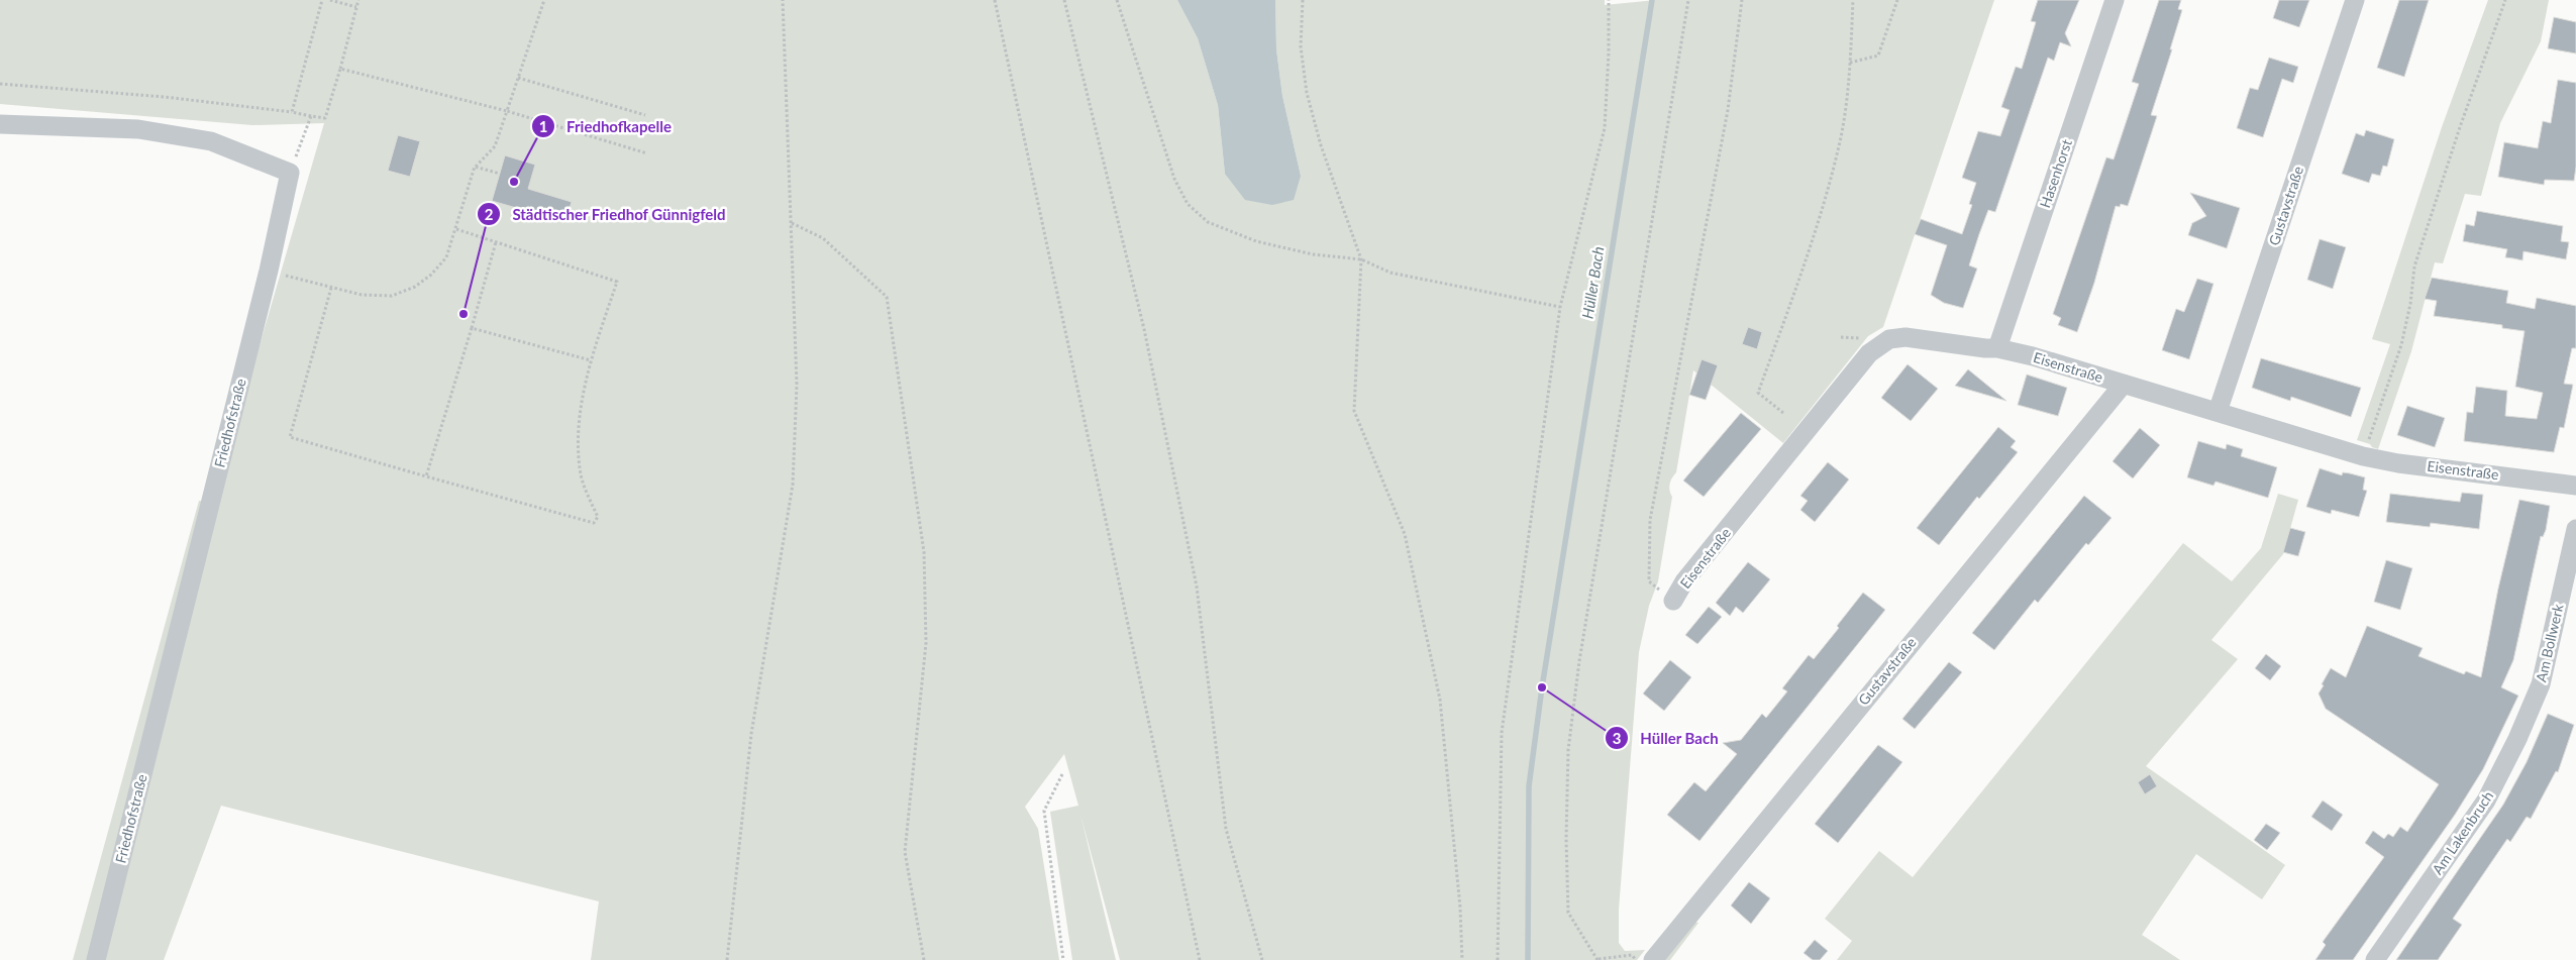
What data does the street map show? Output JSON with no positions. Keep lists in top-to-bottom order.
{
  "streets": {
    "street": [
      "Hasenhorst",
      "Gustavstraße",
      "Eisenstraße",
      "Friedhofstraße",
      "Am Bollwerk",
      "Am Lakenbruch"
    ]
  },
  "crossings": [
    ["Hasenhorst", "Eisenstraße"],
    ["Gustavstraße", "Eisenstraße"],
    ["Am Bollwerk", "Am Lakenbruch"]
  ],
  "water": ["Hüller Bach"],
  "places": ["Friedhofkapelle", "Städtischer Friedhof Günnigfeld", "Hüller Bach"]
}
